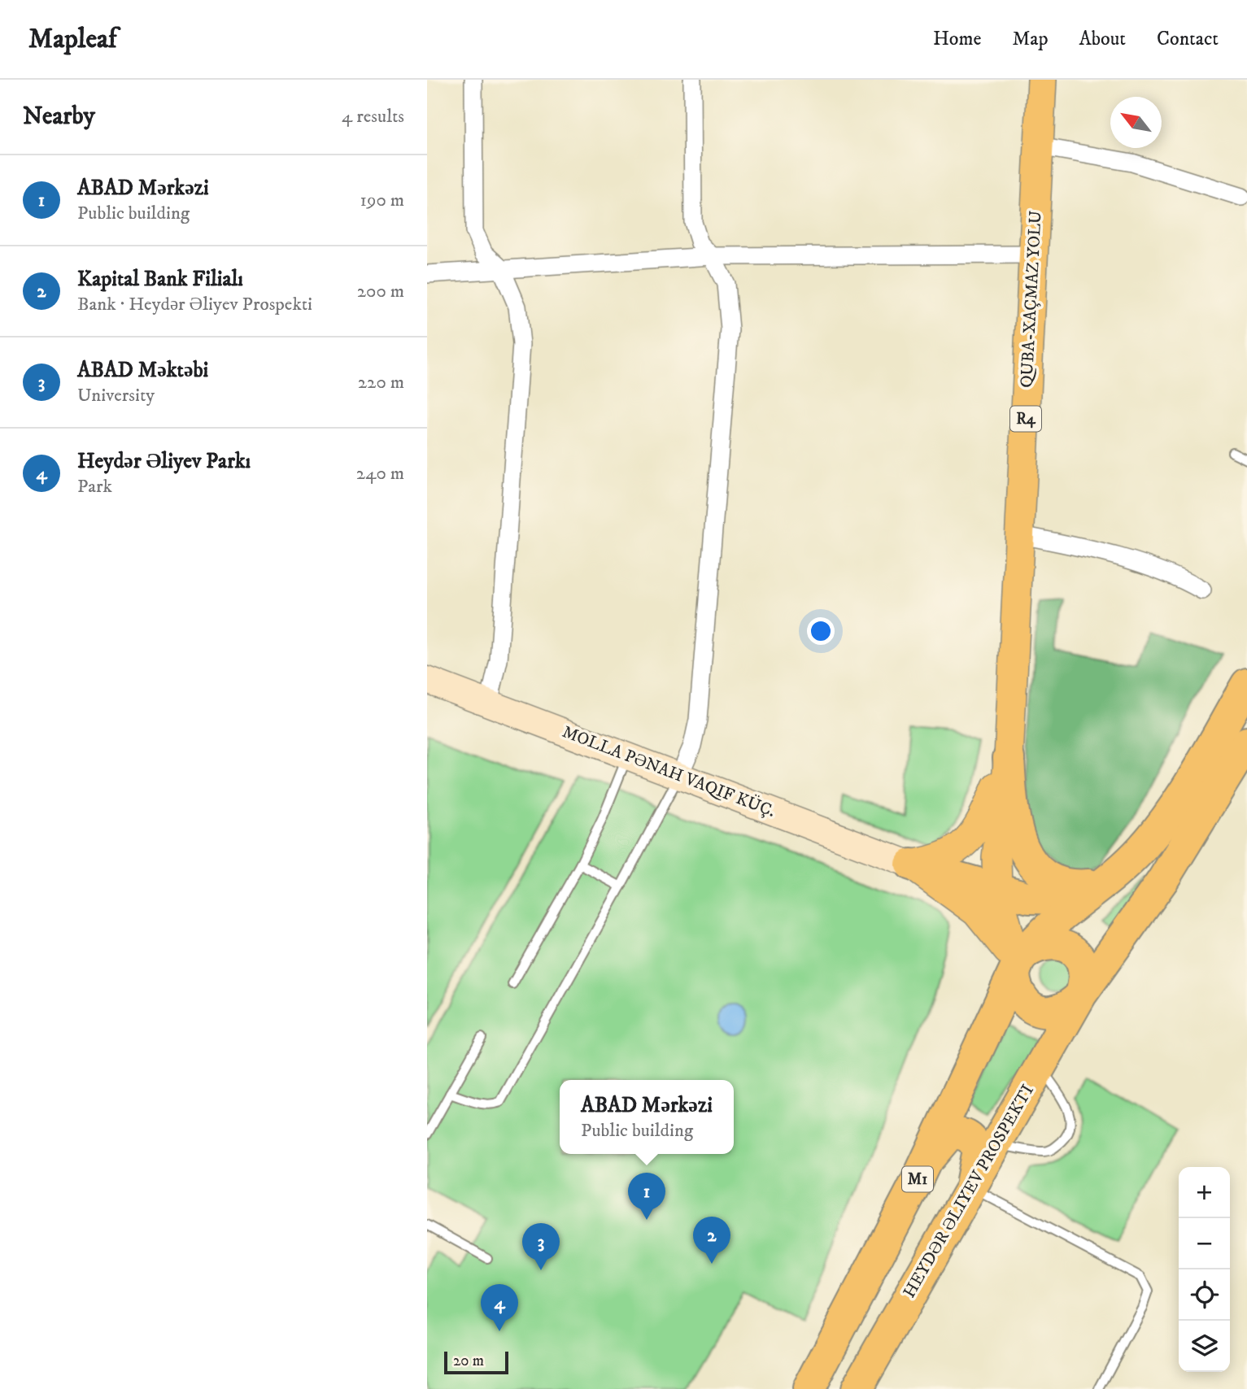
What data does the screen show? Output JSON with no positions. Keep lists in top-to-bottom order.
{
  "streets": {
    "highway": ["M1", "HEYDƏR ƏLIYEV PROSPEKTI"],
    "main road": ["QUBA-XAÇMAZ YOLU", "R4", "MOLLA PƏNAH VAQIF KÜÇ."]
  },
  "crossings": [
    ["QUBA-XAÇMAZ YOLU", "M1"],
    ["QUBA-XAÇMAZ YOLU", "HEYDƏR ƏLIYEV PROSPEKTI"],
    ["M1", "HEYDƏR ƏLIYEV PROSPEKTI"]
  ],
  "scale_bar": "20 m",
  "north": "top left",
  "page": {
    "header": "Mapleaf",
    "nav": [
      "Home",
      "Map",
      "About",
      "Contact"
    ],
    "heading": ["Nearby", "4 results"],
    "list": [
      {
        "mark": "1",
        "name": "ABAD Mərkəzi",
        "note": "Public building",
        "value": "190 m"
      },
      {
        "mark": "2",
        "name": "Kapital Bank Filialı",
        "note": "Bank · Heydər Əliyev Prospekti",
        "value": "200 m"
      },
      {
        "mark": "3",
        "name": "ABAD Məktəbi",
        "note": "University",
        "value": "220 m"
      },
      {
        "mark": "4",
        "name": "Heydər Əliyev Parkı",
        "note": "Park",
        "value": "240 m"
      }
    ],
    "popup": ["ABAD Mərkəzi", "Public building"],
    "map_buttons": ["+", "−"],
    "pins": [
      "1",
      "2",
      "3",
      "4"
    ],
    "scale": "20 m"
  }
}
